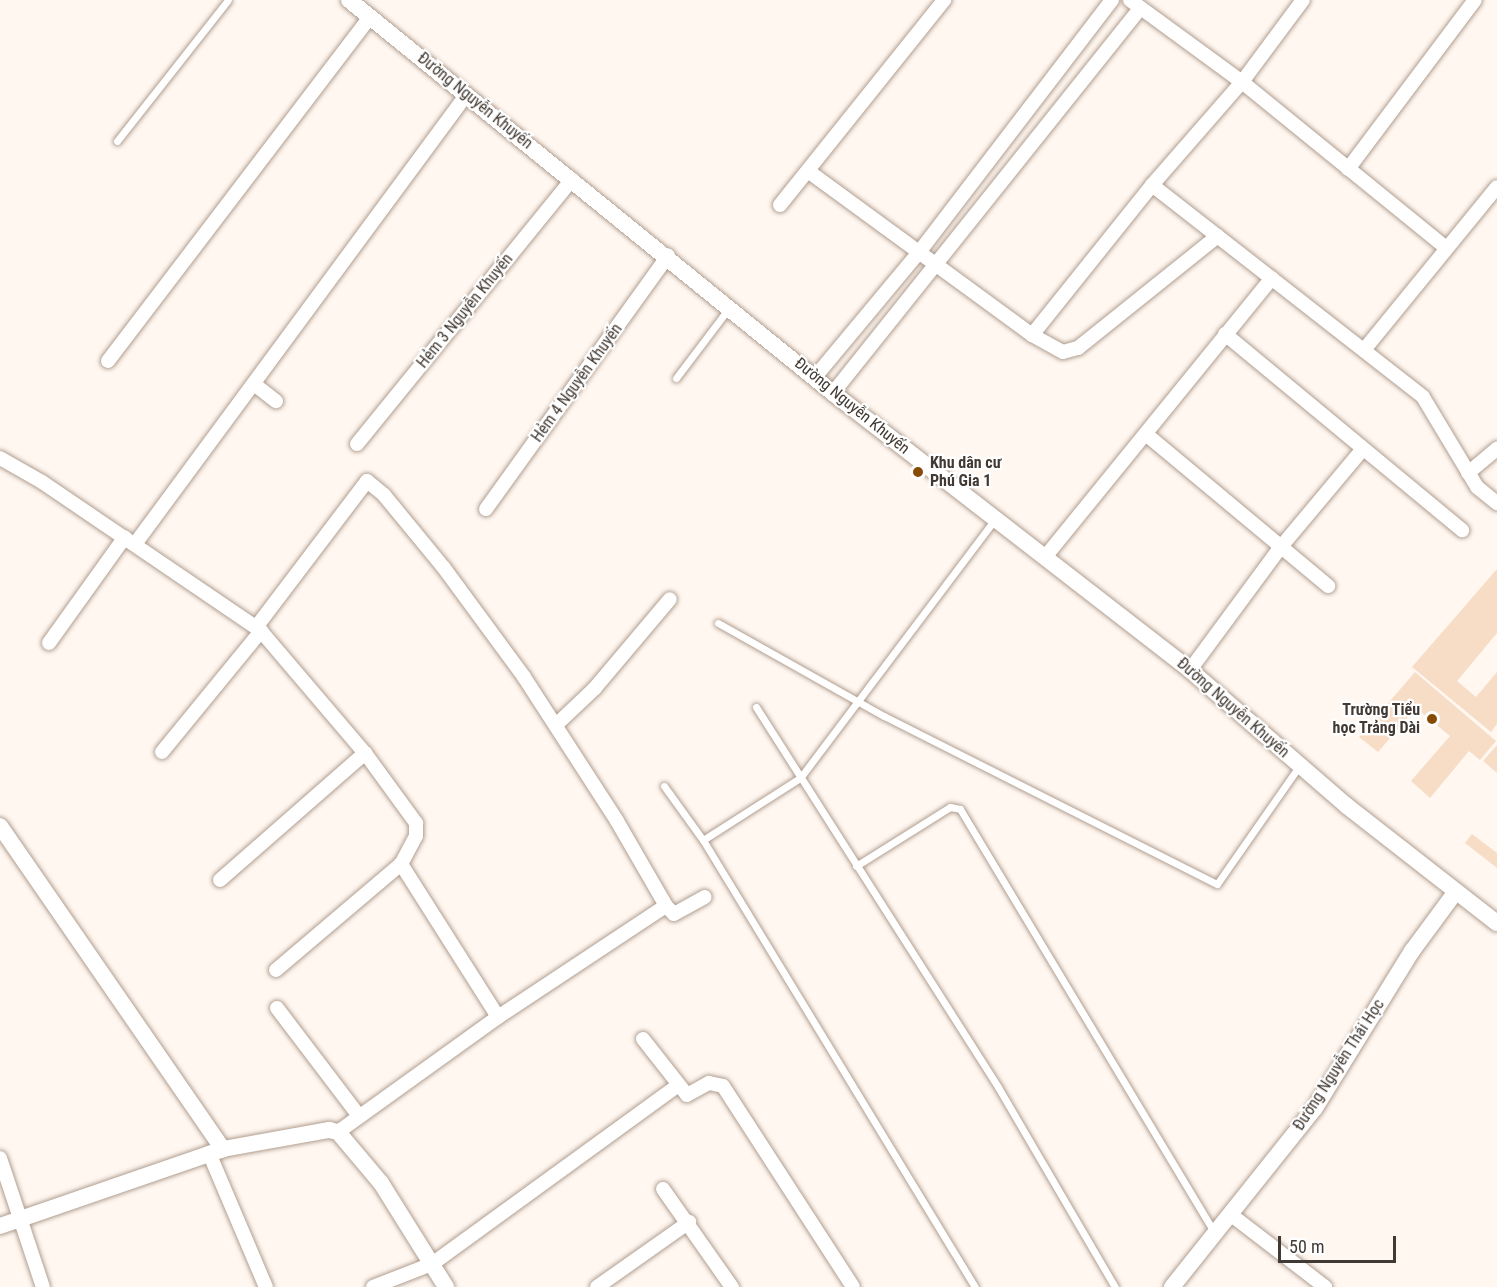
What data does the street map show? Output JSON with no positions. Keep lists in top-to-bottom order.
{
  "streets": {
    "street": [
      "Đường Nguyễn Khuyến",
      "Hẻm 3 Nguyễn Khuyến",
      "Hẻm 4 Nguyễn Khuyến",
      "Đường Nguyễn Thái Học"
    ]
  },
  "crossings": [
    ["Đường Nguyễn Khuyến", "Hẻm 3 Nguyễn Khuyến"],
    ["Đường Nguyễn Khuyến", "Hẻm 4 Nguyễn Khuyến"],
    ["Đường Nguyễn Khuyến", "Đường Nguyễn Thái Học"]
  ],
  "places": ["Khu dân cư Phú Gia 1", "Trường Tiểu học Trảng Dài"],
  "scale_bar": "50 m"
}
